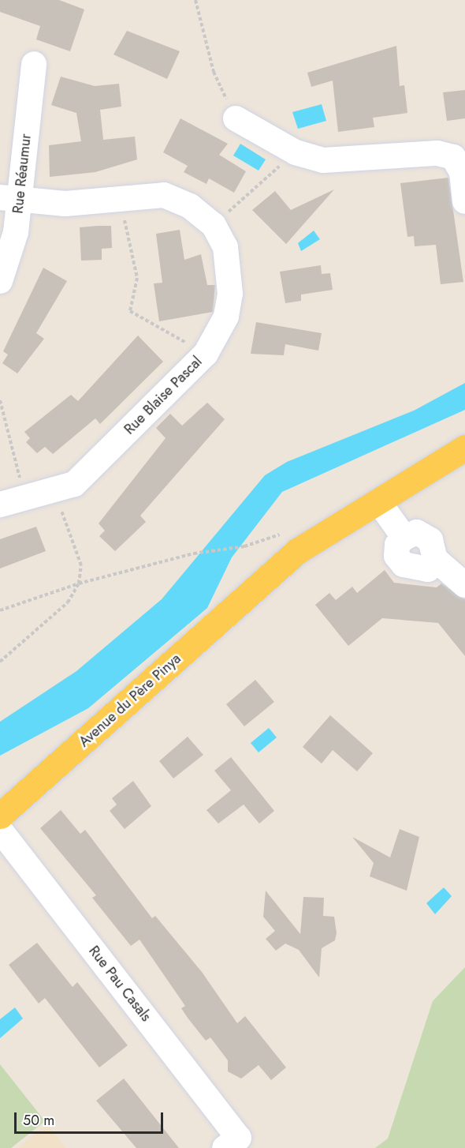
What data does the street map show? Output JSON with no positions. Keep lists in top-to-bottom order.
{
  "streets": {
    "main road": ["Avenue du Père Pinya"],
    "street": ["Rue Réaumur", "Rue Blaise Pascal", "Rue Pau Casals"]
  },
  "crossings": [
    ["Rue Réaumur", "Rue Blaise Pascal"]
  ],
  "scale_bar": "50 m"
}
